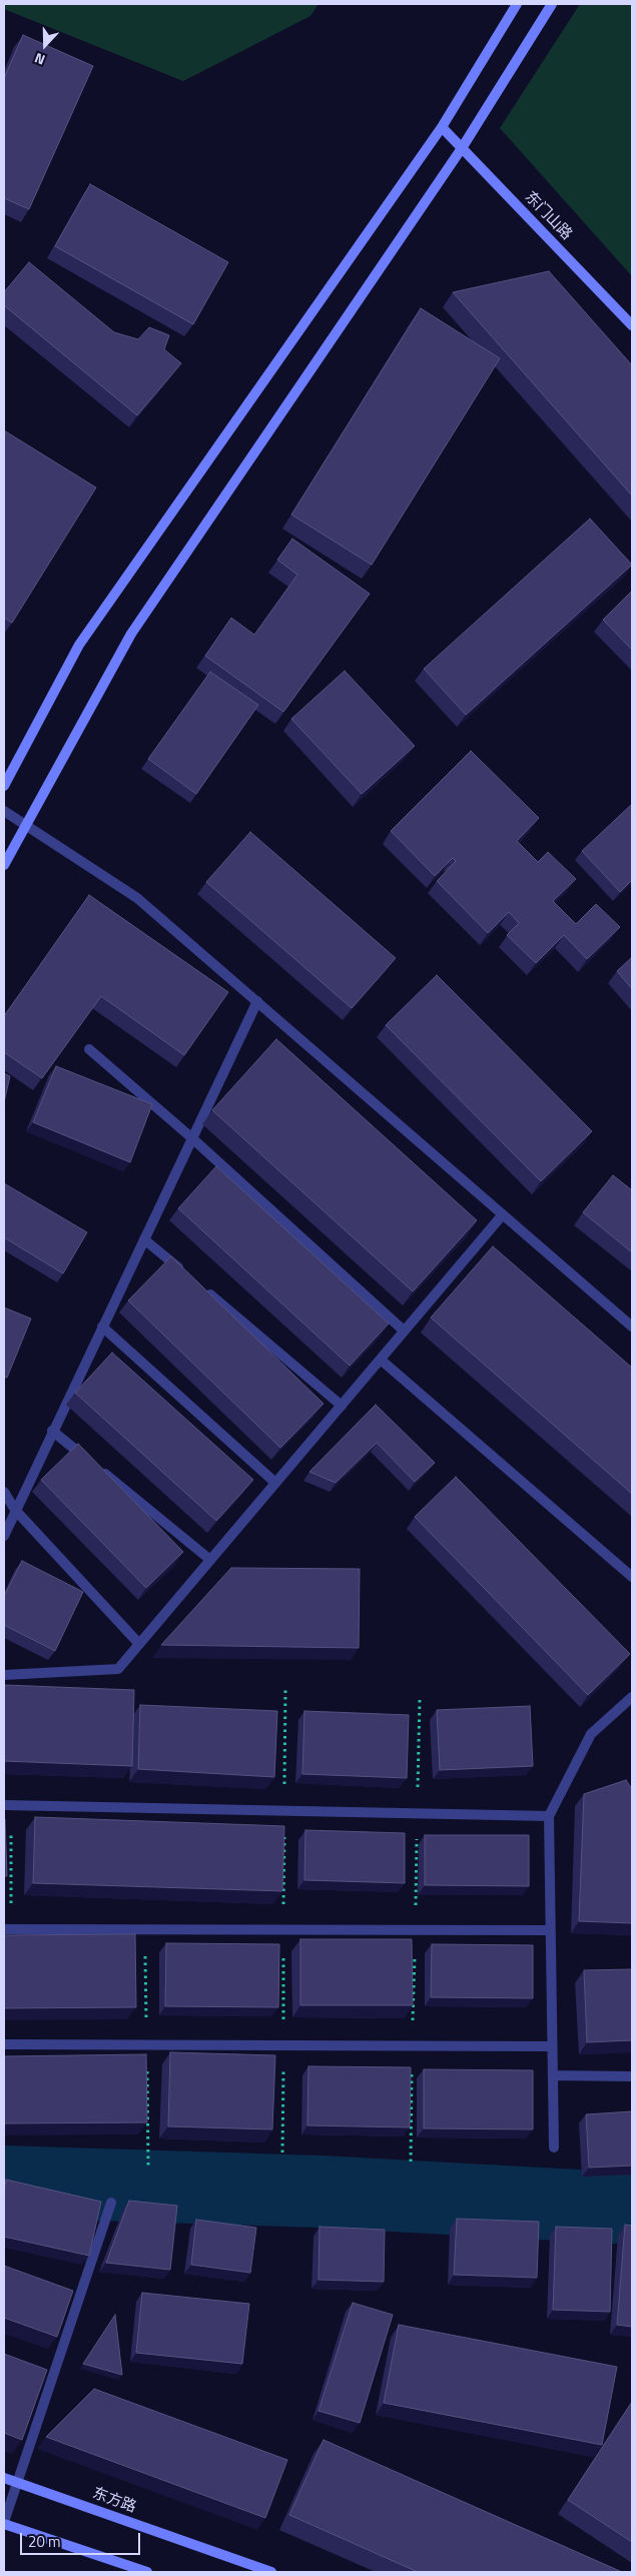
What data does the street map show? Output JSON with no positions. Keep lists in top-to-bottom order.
{
  "streets": {
    "main road": ["东门山路", "东方路"]
  },
  "scale_bar": "20 m",
  "north": "bottom"
}
